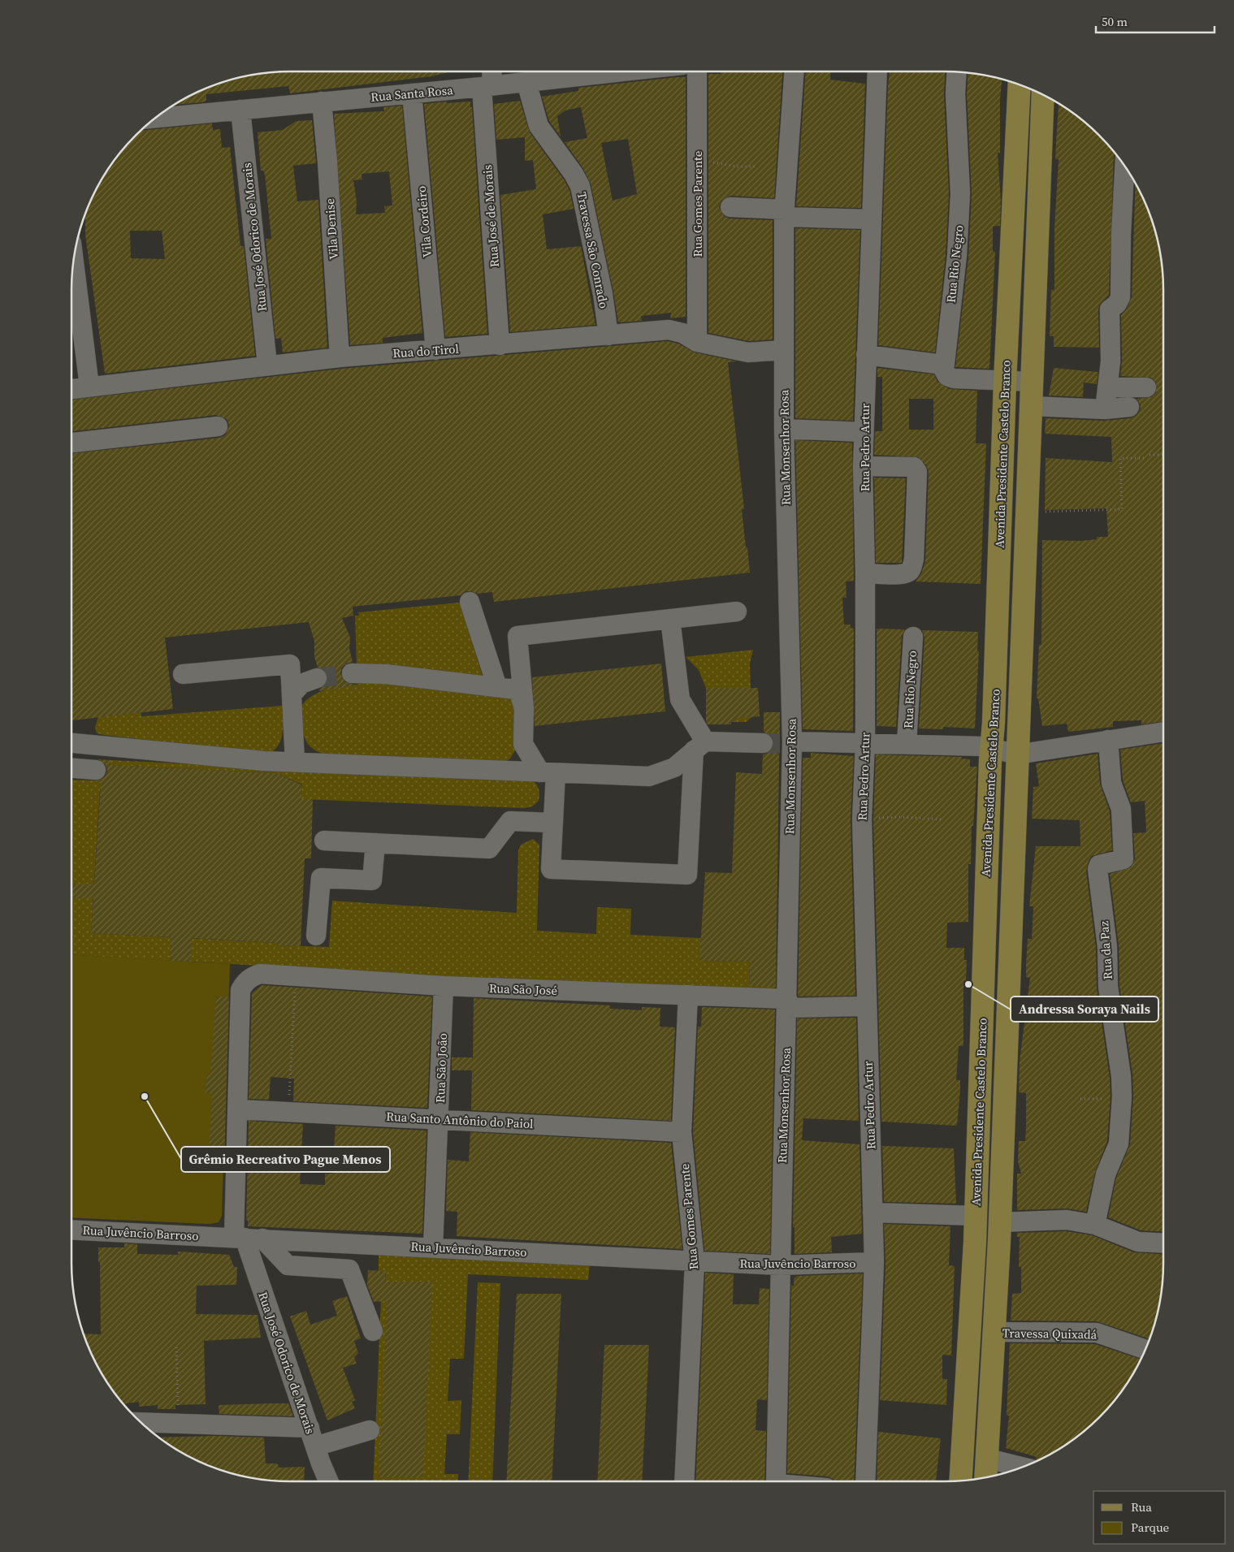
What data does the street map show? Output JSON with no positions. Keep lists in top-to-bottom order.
{
  "streets": {
    "main road": ["Avenida Presidente Castelo Branco"],
    "street": [
      "Rua Santa Rosa",
      "Rua Gomes Parente",
      "Rua José de Morais",
      "Vila Cordeiro",
      "Vila Denise",
      "Rua José Odorico de Morais",
      "Travessa São Conrado",
      "Rua Rio Negro",
      "Rua do Tirol",
      "Rua Monsenhor Rosa",
      "Rua Pedro Artur",
      "Rua da Paz",
      "Rua São José",
      "Rua São João",
      "Rua Santo Antônio do Paiol",
      "Rua Juvêncio Barroso",
      "Travessa Quixadá"
    ]
  },
  "crossings": [
    ["Rua Santa Rosa", "Rua José de Morais"],
    ["Rua Santa Rosa", "Vila Cordeiro"],
    ["Rua Santa Rosa", "Vila Denise"],
    ["Rua Santa Rosa", "Rua José Odorico de Morais"],
    ["Rua Santa Rosa", "Travessa São Conrado"],
    ["Rua Gomes Parente", "Rua do Tirol"],
    ["Rua Gomes Parente", "Rua São José"],
    ["Rua Gomes Parente", "Rua Santo Antônio do Paiol"],
    ["Rua Gomes Parente", "Rua Juvêncio Barroso"],
    ["Rua José de Morais", "Rua do Tirol"],
    ["Vila Cordeiro", "Rua do Tirol"],
    ["Vila Denise", "Rua do Tirol"],
    ["Rua José Odorico de Morais", "Rua do Tirol"],
    ["Rua José Odorico de Morais", "Rua São José"],
    ["Rua José Odorico de Morais", "Rua Santo Antônio do Paiol"],
    ["Rua José Odorico de Morais", "Rua Juvêncio Barroso"],
    ["Travessa São Conrado", "Rua do Tirol"],
    ["Rua do Tirol", "Rua Monsenhor Rosa"],
    ["Rua Monsenhor Rosa", "Rua São José"],
    ["Rua Monsenhor Rosa", "Rua Juvêncio Barroso"],
    ["Rua Pedro Artur", "Rua São José"],
    ["Rua Pedro Artur", "Rua Juvêncio Barroso"],
    ["Avenida Presidente Castelo Branco", "Travessa Quixadá"],
    ["Rua São José", "Rua São João"],
    ["Rua São João", "Rua Santo Antônio do Paiol"],
    ["Rua São João", "Rua Juvêncio Barroso"]
  ],
  "places": ["Andressa Soraya Nails", "Grêmio Recreativo Pague Menos"],
  "legend": ["Rua", "Parque"],
  "scale_bar": "50 m"
}
